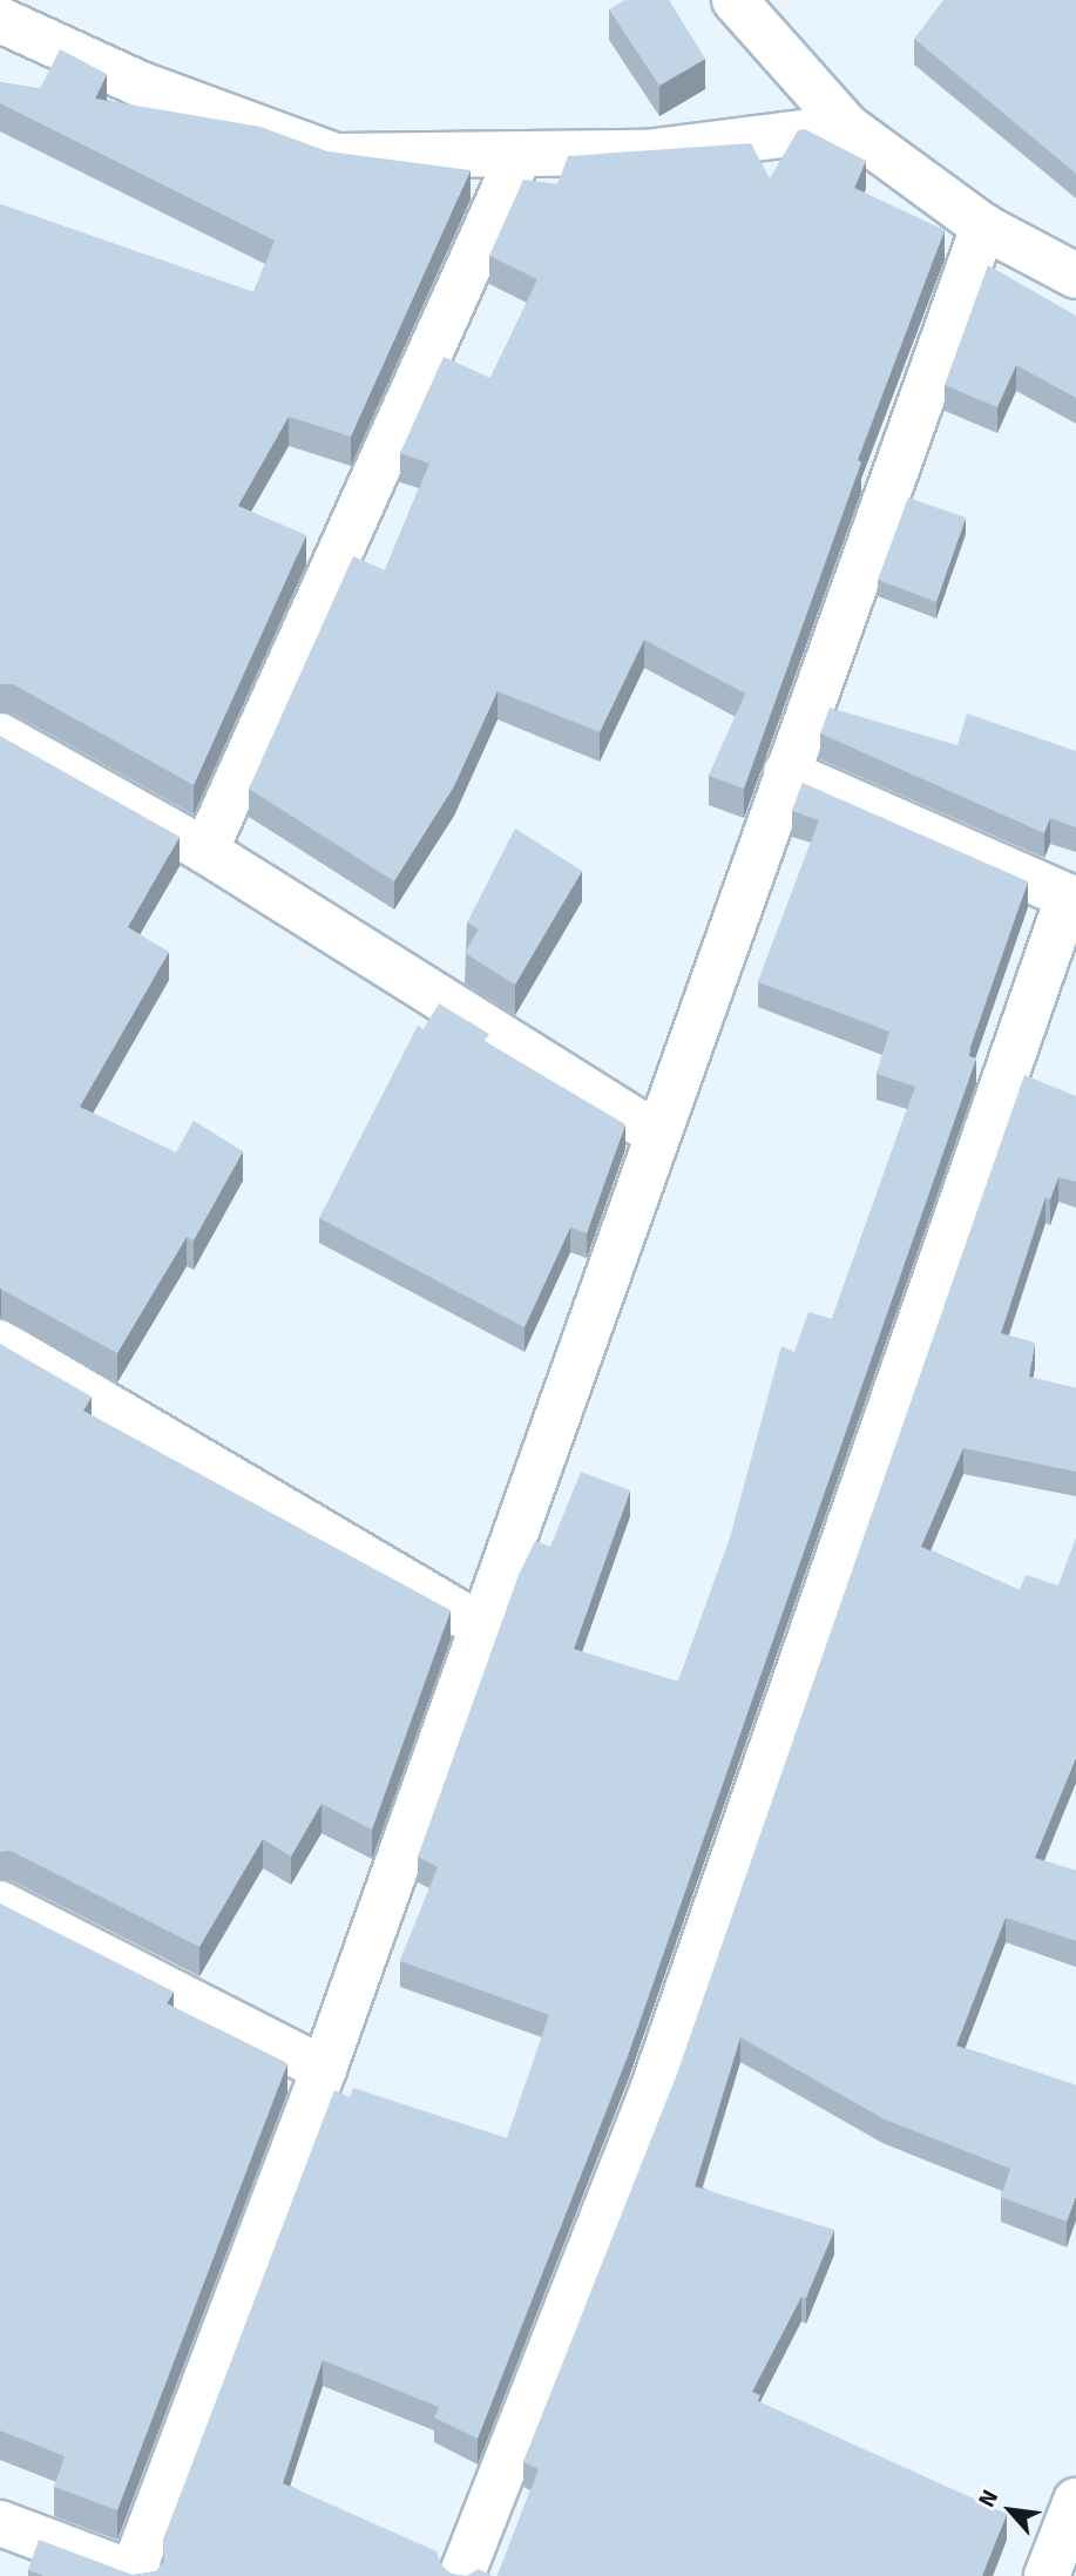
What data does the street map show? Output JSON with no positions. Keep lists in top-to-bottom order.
{
  "north": "top left"
}
